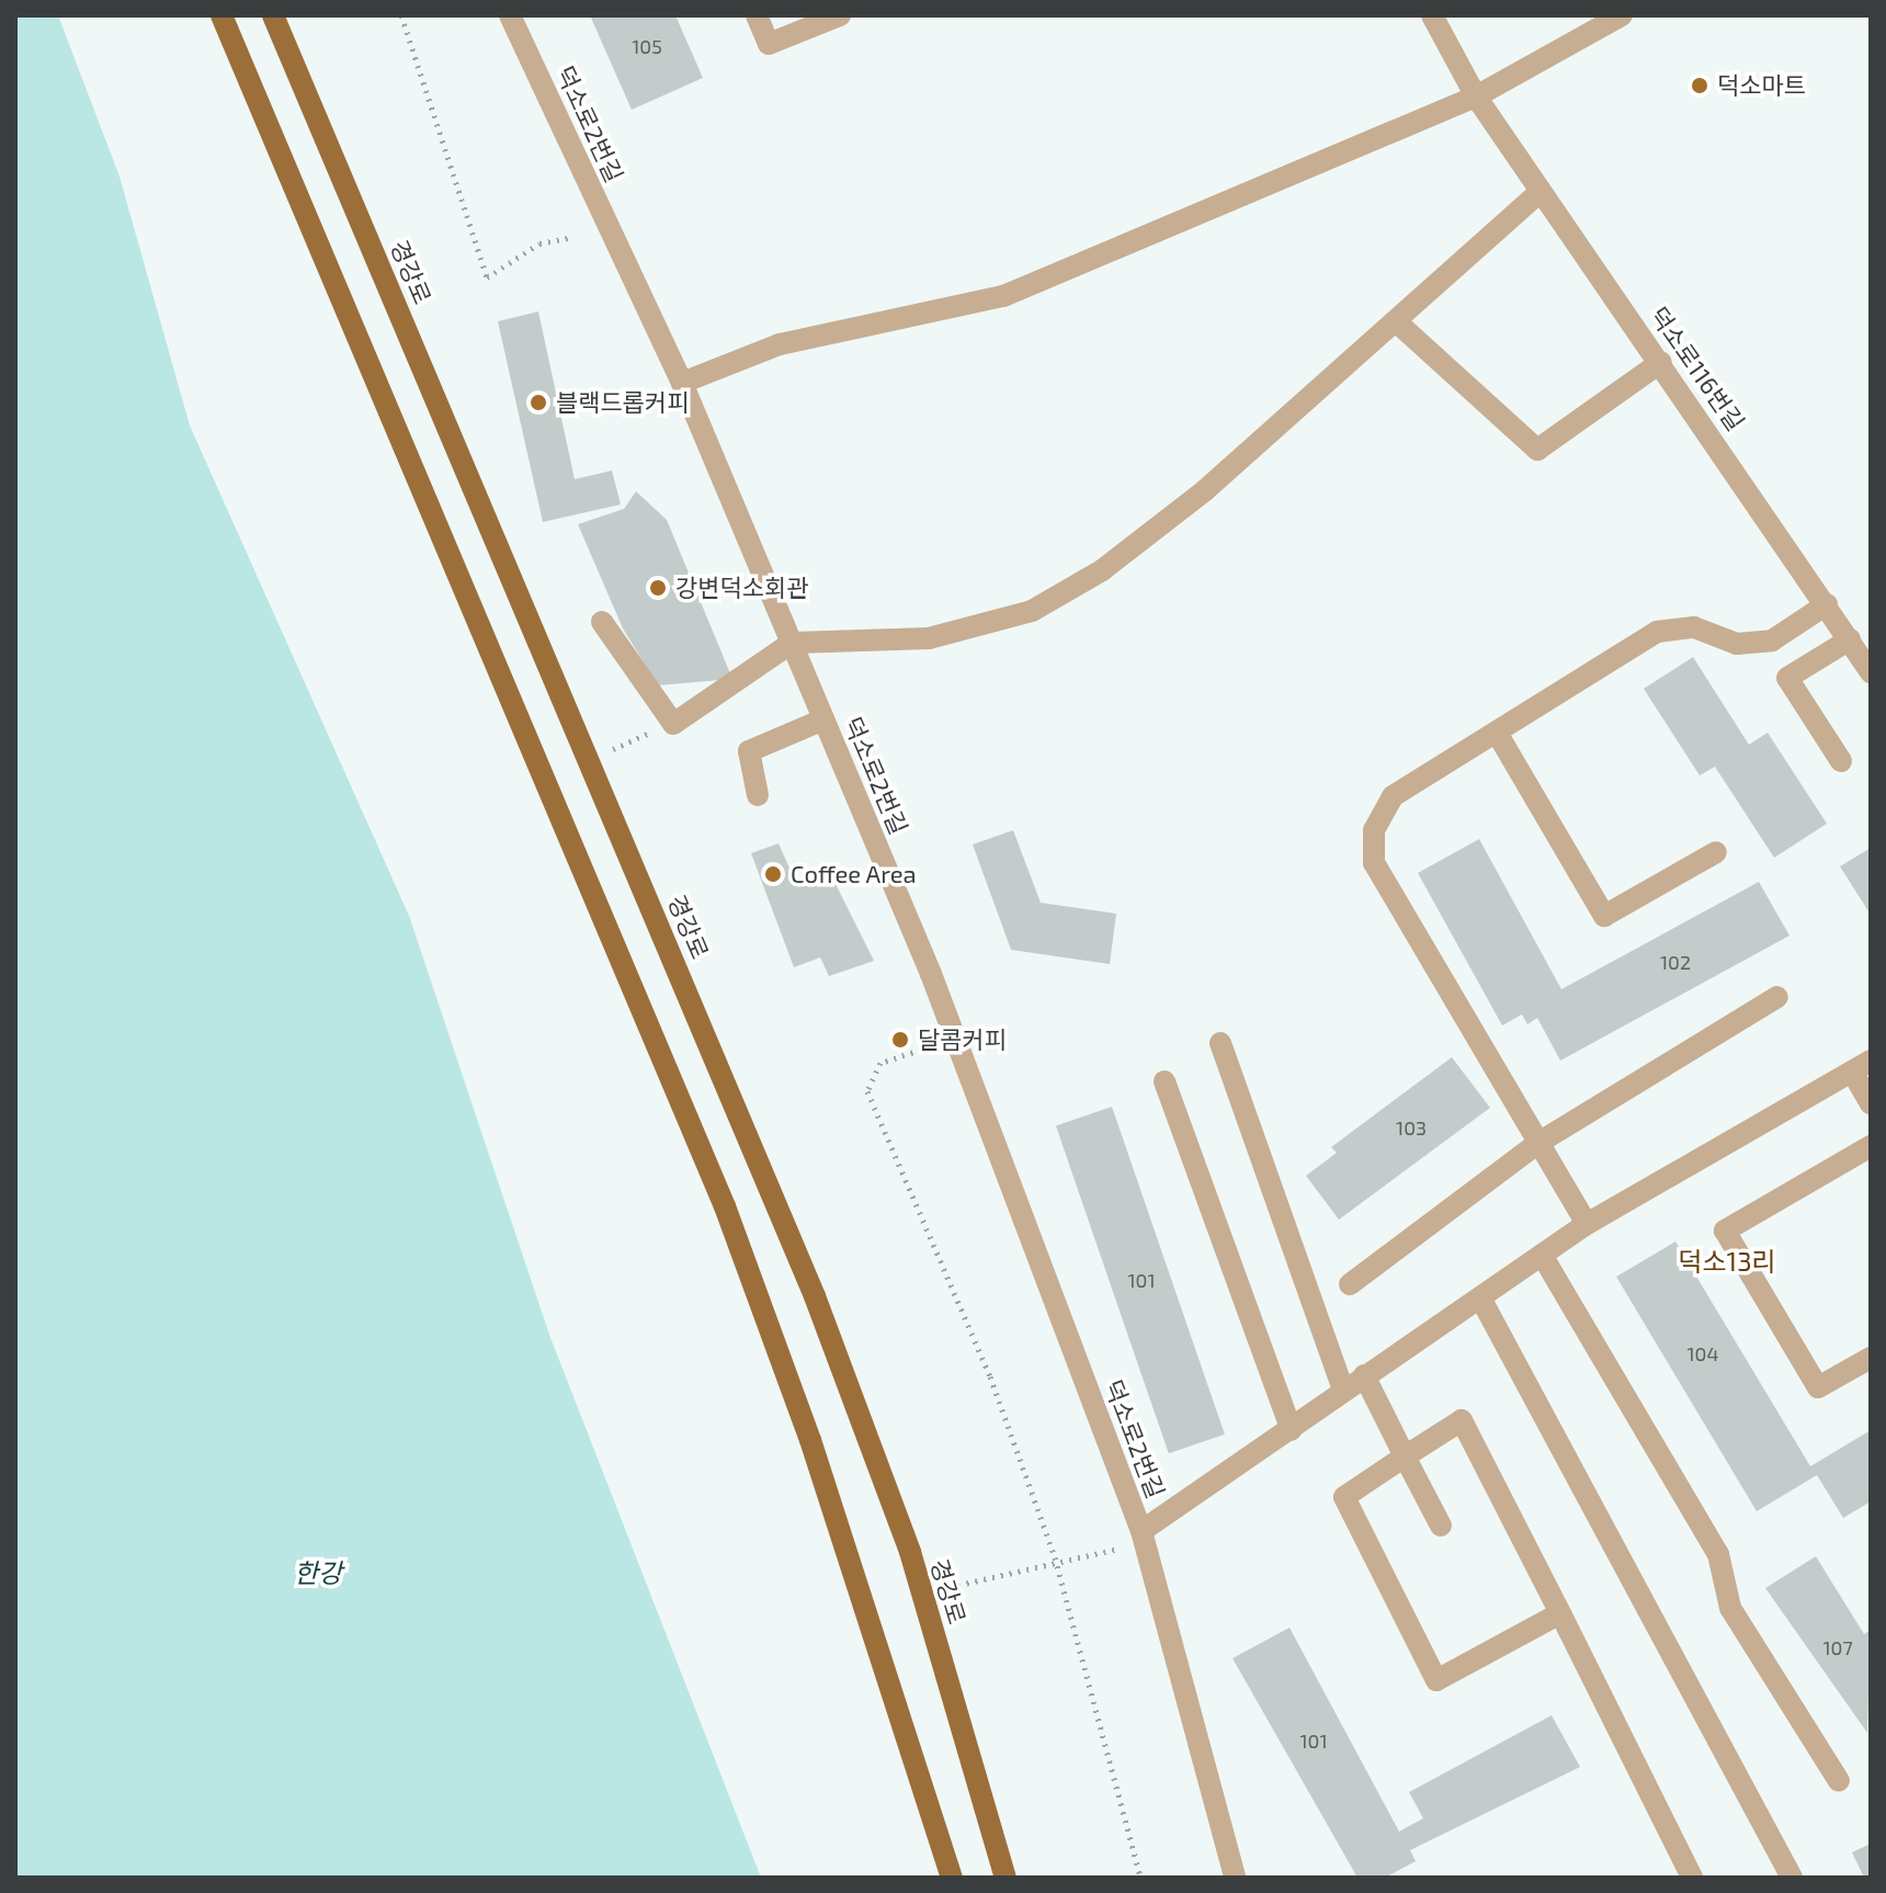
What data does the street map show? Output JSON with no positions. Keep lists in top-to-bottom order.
{
  "streets": {
    "main road": ["경강로"],
    "street": ["덕소로2번길", "덕소로116번길"]
  },
  "districts": ["덕소13리"],
  "water": ["한강"],
  "places": [
    "덕소마트",
    "블랙드롭커피",
    "강변덕소회관",
    "Coffee Area",
    "달콤커피"
  ],
  "house_numbers": [
    "105",
    "102",
    "103",
    "101",
    "104",
    "107",
    "101"
  ]
}
